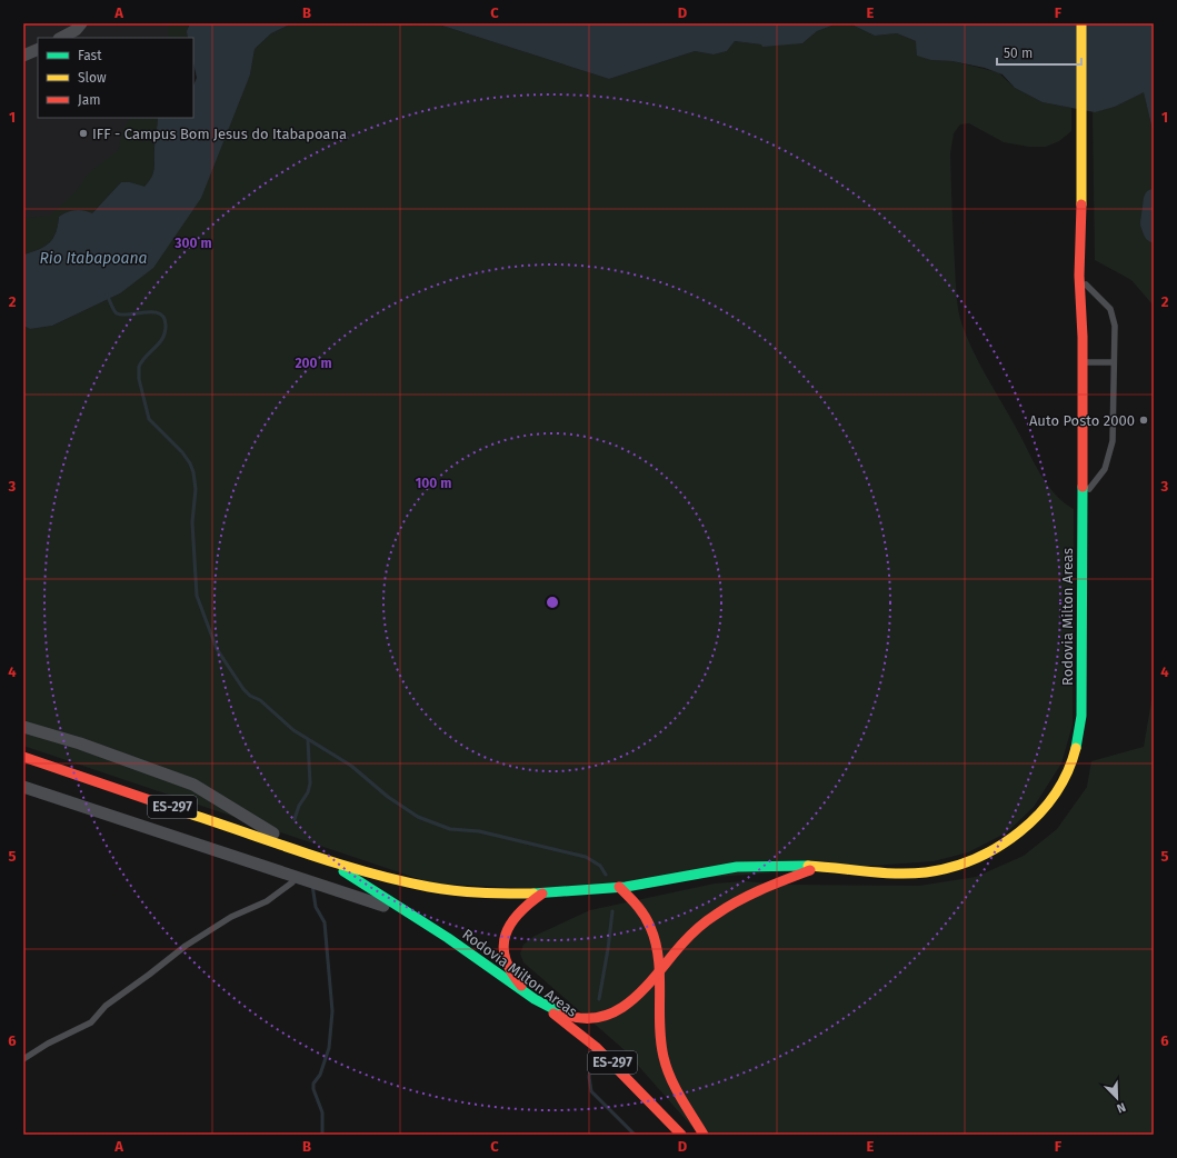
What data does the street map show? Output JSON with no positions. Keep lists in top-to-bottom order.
{
  "streets": {
    "main road": ["Rodovia Milton Areas", "ES-297"]
  },
  "crossings": [
    ["Rodovia Milton Areas", "ES-297"]
  ],
  "water": ["Rio Itabapoana"],
  "places": ["IFF - Campus Bom Jesus do Itabapoana", "Auto Posto 2000"],
  "legend": ["Fast", "Slow", "Jam"],
  "scale_bar": "50 m",
  "north": "bottom right",
  "grid": {
    "columns": [
      "A",
      "B",
      "C",
      "D",
      "E",
      "F"
    ],
    "rows": [
      "1",
      "2",
      "3",
      "4",
      "5",
      "6"
    ]
  },
  "rings": ["300 m", "200 m", "100 m"]
}
